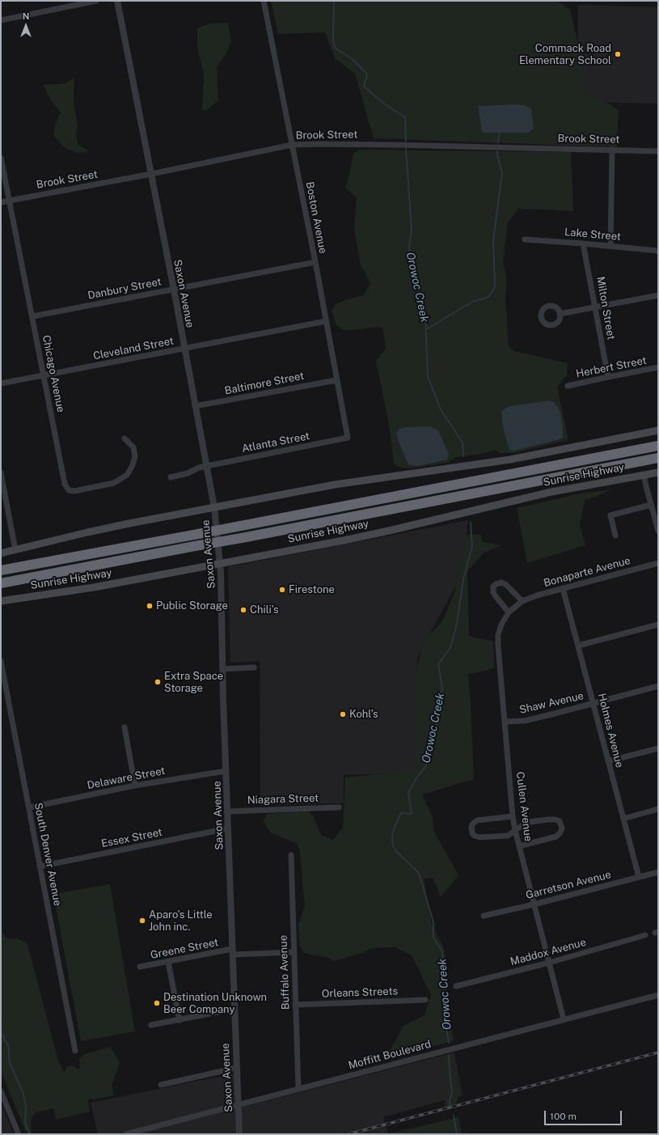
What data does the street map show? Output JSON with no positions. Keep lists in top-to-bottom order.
{
  "streets": {
    "highway": ["Sunrise Highway"],
    "street": [
      "Brook Street",
      "Boston Avenue",
      "Lake Street",
      "Danbury Street",
      "Saxon Avenue",
      "Milton Street",
      "Cleveland Street",
      "Herbert Street",
      "Chicago Avenue",
      "Baltimore Street",
      "Atlanta Street",
      "Bonaparte Avenue",
      "Shaw Avenue",
      "Holmes Avenue",
      "Delaware Street",
      "Niagara Street",
      "Cullen Avenue",
      "Essex Street",
      "South Denver Avenue",
      "Garretson Avenue",
      "Greene Street",
      "Maddox Avenue",
      "Buffalo Avenue",
      "Orleans Streets",
      "Moffitt Boulevard"
    ]
  },
  "crossings": [
    ["Brook Street", "Boston Avenue"],
    ["Brook Street", "Saxon Avenue"],
    ["Brook Street", "Chicago Avenue"],
    ["Boston Avenue", "Danbury Street"],
    ["Boston Avenue", "Cleveland Street"],
    ["Boston Avenue", "Baltimore Street"],
    ["Boston Avenue", "Atlanta Street"],
    ["Lake Street", "Milton Street"],
    ["Danbury Street", "Saxon Avenue"],
    ["Danbury Street", "Chicago Avenue"],
    ["Saxon Avenue", "Cleveland Street"],
    ["Saxon Avenue", "Baltimore Street"],
    ["Saxon Avenue", "Atlanta Street"],
    ["Saxon Avenue", "Sunrise Highway"],
    ["Saxon Avenue", "Delaware Street"],
    ["Saxon Avenue", "Niagara Street"],
    ["Saxon Avenue", "Essex Street"],
    ["Saxon Avenue", "Greene Street"],
    ["Saxon Avenue", "Moffitt Boulevard"],
    ["Milton Street", "Herbert Street"],
    ["Cleveland Street", "Chicago Avenue"],
    ["Bonaparte Avenue", "Holmes Avenue"],
    ["Bonaparte Avenue", "Cullen Avenue"],
    ["Shaw Avenue", "Holmes Avenue"],
    ["Shaw Avenue", "Cullen Avenue"],
    ["Holmes Avenue", "Garretson Avenue"],
    ["Delaware Street", "South Denver Avenue"],
    ["Cullen Avenue", "Garretson Avenue"],
    ["Cullen Avenue", "Maddox Avenue"],
    ["Cullen Avenue", "Moffitt Boulevard"],
    ["Essex Street", "South Denver Avenue"],
    ["Greene Street", "Buffalo Avenue"],
    ["Buffalo Avenue", "Orleans Streets"],
    ["Buffalo Avenue", "Moffitt Boulevard"]
  ],
  "water": ["Orowoc Creek"],
  "places": [
    "Commack Road Elementary School",
    "Firestone",
    "Public Storage",
    "Chili's",
    "Extra Space Storage",
    "Kohl's",
    "Aparo's Little John inc.",
    "Destination Unknown Beer Company"
  ],
  "scale_bar": "100 m",
  "north": "top"
}
